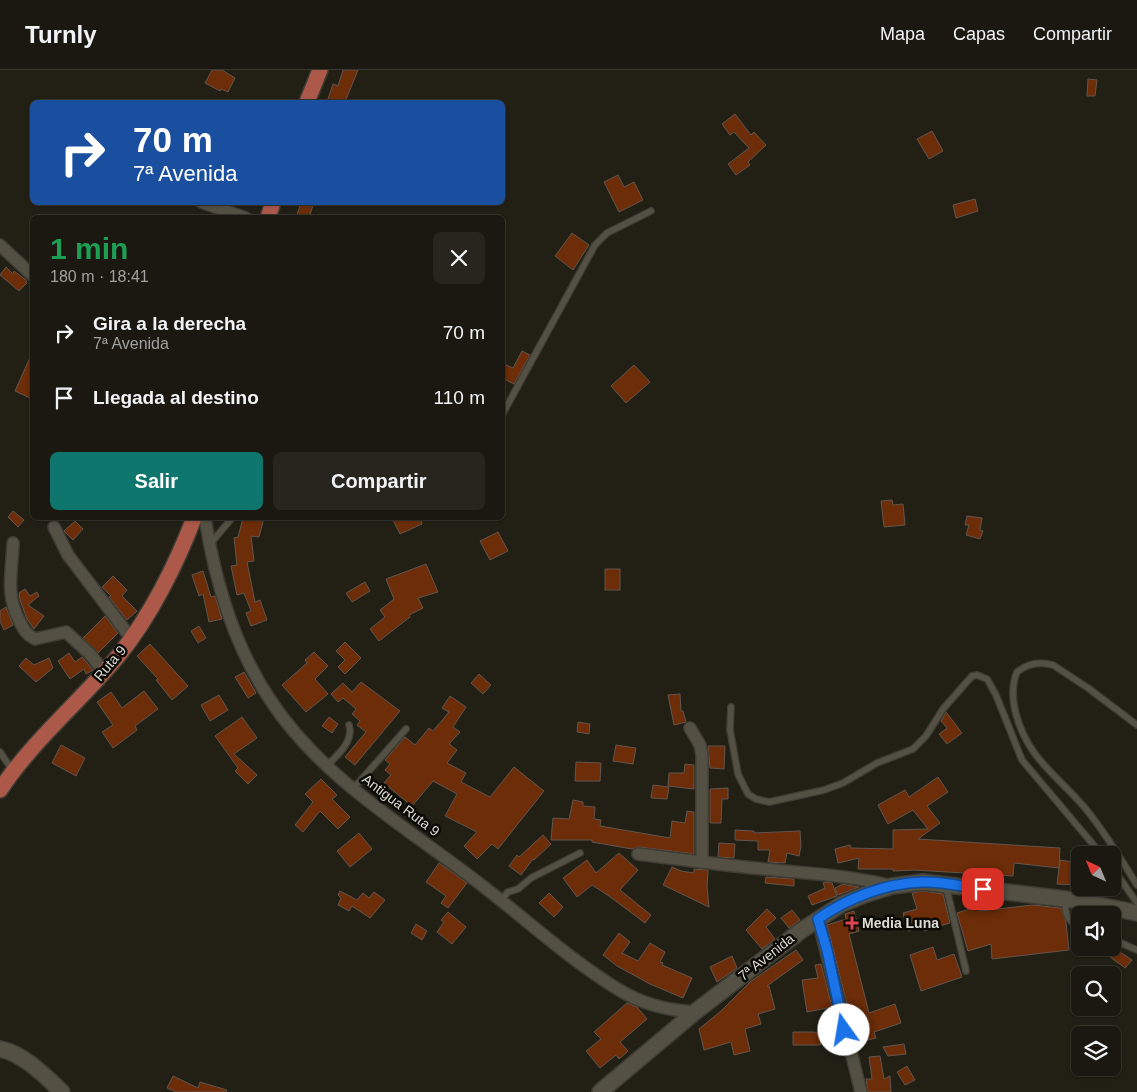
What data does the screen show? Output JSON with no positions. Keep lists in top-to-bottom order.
{
  "streets": {
    "main road": ["Ruta 9", "7ª Avenida"],
    "street": ["Antigua Ruta 9"]
  },
  "crossings": [
    ["Antigua Ruta 9", "7ª Avenida"]
  ],
  "places": {
    "health": ["Media Luna"]
  },
  "north": "top left",
  "page": {
    "header": "Turnly",
    "nav": ["Mapa", "Capas", "Compartir"],
    "turn": ["70 m", "7ª Avenida"],
    "heading": ["1 min", "180 m · 18:41"],
    "list": [
      {
        "name": "Gira a la derecha",
        "note": "7ª Avenida",
        "value": "70 m"
      },
      {
        "name": "Llegada al destino",
        "value": "110 m"
      }
    ],
    "buttons": ["Salir", "Compartir"]
  }
}
